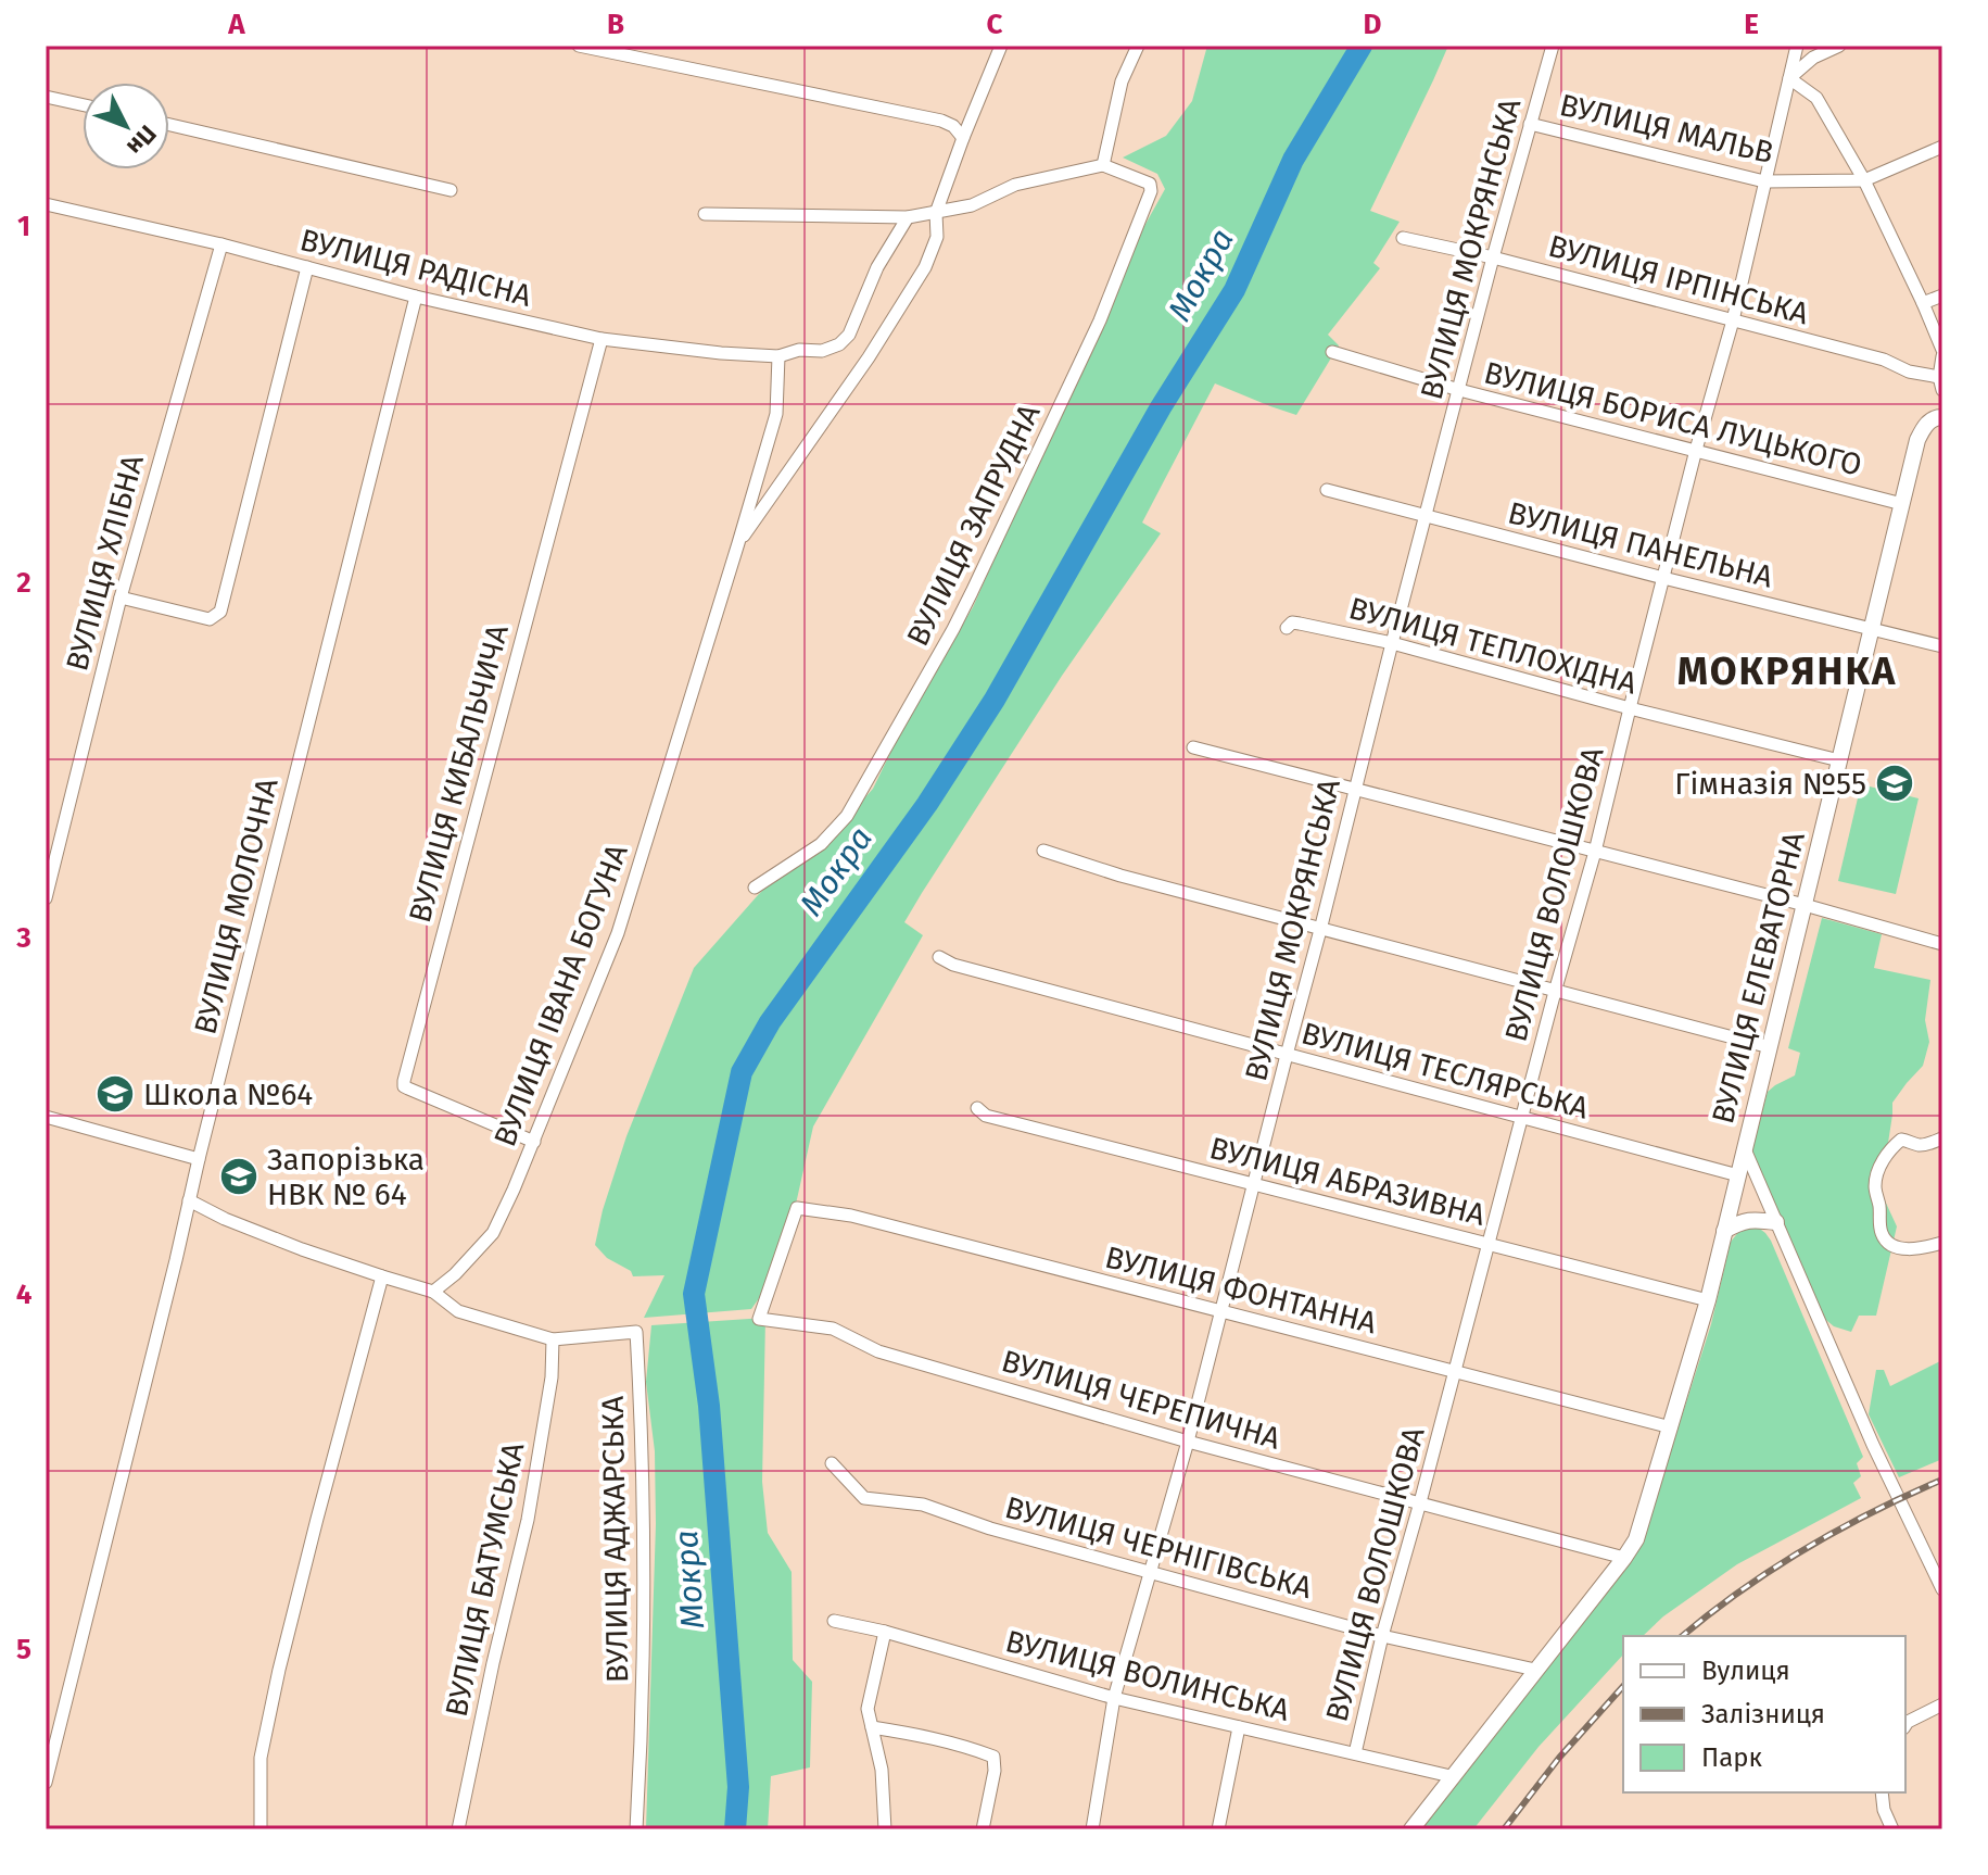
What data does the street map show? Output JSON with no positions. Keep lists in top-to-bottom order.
{
  "streets": {
    "street": [
      "ВУЛИЦЯ МАЛЬВ",
      "ВУЛИЦЯ МОКРЯНСЬКА",
      "ВУЛИЦЯ РАДІСНА",
      "ВУЛИЦЯ ІРПІНСЬКА",
      "ВУЛИЦЯ БОРИСА ЛУЦЬКОГО",
      "ВУЛИЦЯ ЗАПРУДНА",
      "ВУЛИЦЯ ПАНЕЛЬНА",
      "ВУЛИЦЯ ХЛІБНА",
      "ВУЛИЦЯ ТЕПЛОХІДНА",
      "ВУЛИЦЯ КИБАЛЬЧИЧА",
      "ВУЛИЦЯ ВОЛОШКОВА",
      "ВУЛИЦЯ МОЛОЧНА",
      "ВУЛИЦЯ ЕЛЕВАТОРНА",
      "ВУЛИЦЯ ІВАНА БОГУНА",
      "ВУЛИЦЯ ТЕСЛЯРСЬКА",
      "ВУЛИЦЯ АБРАЗИВНА",
      "ВУЛИЦЯ ФОНТАННА",
      "ВУЛИЦЯ ЧЕРЕПИЧНА",
      "ВУЛИЦЯ АДЖАРСЬКА",
      "ВУЛИЦЯ ЧЕРНІГІВСЬКА",
      "ВУЛИЦЯ БАТУМСЬКА",
      "ВУЛИЦЯ ВОЛИНСЬКА"
    ]
  },
  "crossings": [
    ["ВУЛИЦЯ МАЛЬВ", "ВУЛИЦЯ МОКРЯНСЬКА"],
    ["ВУЛИЦЯ МАЛЬВ", "ВУЛИЦЯ ВОЛОШКОВА"],
    ["ВУЛИЦЯ МОКРЯНСЬКА", "ВУЛИЦЯ ІРПІНСЬКА"],
    ["ВУЛИЦЯ МОКРЯНСЬКА", "ВУЛИЦЯ БОРИСА ЛУЦЬКОГО"],
    ["ВУЛИЦЯ МОКРЯНСЬКА", "ВУЛИЦЯ ПАНЕЛЬНА"],
    ["ВУЛИЦЯ МОКРЯНСЬКА", "ВУЛИЦЯ ТЕПЛОХІДНА"],
    ["ВУЛИЦЯ МОКРЯНСЬКА", "ВУЛИЦЯ ТЕСЛЯРСЬКА"],
    ["ВУЛИЦЯ МОКРЯНСЬКА", "ВУЛИЦЯ АБРАЗИВНА"],
    ["ВУЛИЦЯ МОКРЯНСЬКА", "ВУЛИЦЯ ФОНТАННА"],
    ["ВУЛИЦЯ МОКРЯНСЬКА", "ВУЛИЦЯ ЧЕРЕПИЧНА"],
    ["ВУЛИЦЯ МОКРЯНСЬКА", "ВУЛИЦЯ ЧЕРНІГІВСЬКА"],
    ["ВУЛИЦЯ МОКРЯНСЬКА", "ВУЛИЦЯ ВОЛИНСЬКА"],
    ["ВУЛИЦЯ РАДІСНА", "ВУЛИЦЯ ХЛІБНА"],
    ["ВУЛИЦЯ РАДІСНА", "ВУЛИЦЯ КИБАЛЬЧИЧА"],
    ["ВУЛИЦЯ РАДІСНА", "ВУЛИЦЯ МОЛОЧНА"],
    ["ВУЛИЦЯ РАДІСНА", "ВУЛИЦЯ ІВАНА БОГУНА"],
    ["ВУЛИЦЯ ІРПІНСЬКА", "ВУЛИЦЯ ВОЛОШКОВА"],
    ["ВУЛИЦЯ БОРИСА ЛУЦЬКОГО", "ВУЛИЦЯ ВОЛОШКОВА"],
    ["ВУЛИЦЯ БОРИСА ЛУЦЬКОГО", "ВУЛИЦЯ ЕЛЕВАТОРНА"],
    ["ВУЛИЦЯ ПАНЕЛЬНА", "ВУЛИЦЯ ВОЛОШКОВА"],
    ["ВУЛИЦЯ ПАНЕЛЬНА", "ВУЛИЦЯ ЕЛЕВАТОРНА"],
    ["ВУЛИЦЯ ТЕПЛОХІДНА", "ВУЛИЦЯ ВОЛОШКОВА"],
    ["ВУЛИЦЯ ТЕПЛОХІДНА", "ВУЛИЦЯ ЕЛЕВАТОРНА"],
    ["ВУЛИЦЯ КИБАЛЬЧИЧА", "ВУЛИЦЯ ІВАНА БОГУНА"],
    ["ВУЛИЦЯ ВОЛОШКОВА", "ВУЛИЦЯ ТЕСЛЯРСЬКА"],
    ["ВУЛИЦЯ ВОЛОШКОВА", "ВУЛИЦЯ АБРАЗИВНА"],
    ["ВУЛИЦЯ ВОЛОШКОВА", "ВУЛИЦЯ ФОНТАННА"],
    ["ВУЛИЦЯ ВОЛОШКОВА", "ВУЛИЦЯ ЧЕРЕПИЧНА"],
    ["ВУЛИЦЯ ВОЛОШКОВА", "ВУЛИЦЯ ЧЕРНІГІВСЬКА"],
    ["ВУЛИЦЯ ВОЛОШКОВА", "ВУЛИЦЯ ВОЛИНСЬКА"],
    ["ВУЛИЦЯ ЕЛЕВАТОРНА", "ВУЛИЦЯ ТЕСЛЯРСЬКА"],
    ["ВУЛИЦЯ ЕЛЕВАТОРНА", "ВУЛИЦЯ АБРАЗИВНА"],
    ["ВУЛИЦЯ ЕЛЕВАТОРНА", "ВУЛИЦЯ ФОНТАННА"],
    ["ВУЛИЦЯ ЕЛЕВАТОРНА", "ВУЛИЦЯ ЧЕРЕПИЧНА"],
    ["ВУЛИЦЯ ЕЛЕВАТОРНА", "ВУЛИЦЯ ЧЕРНІГІВСЬКА"],
    ["ВУЛИЦЯ ЕЛЕВАТОРНА", "ВУЛИЦЯ ВОЛИНСЬКА"],
    ["ВУЛИЦЯ ФОНТАННА", "ВУЛИЦЯ ЧЕРЕПИЧНА"],
    ["ВУЛИЦЯ АДЖАРСЬКА", "ВУЛИЦЯ БАТУМСЬКА"]
  ],
  "districts": ["МОКРЯНКА"],
  "water": ["Мокра"],
  "places": {
    "school or university": ["Гімназія №55", "Школа №64", "Запорізька НВК № 64"]
  },
  "legend": ["Вулиця", "Залізниця", "Парк"],
  "north": "bottom right",
  "grid": {
    "columns": [
      "A",
      "B",
      "C",
      "D",
      "E"
    ],
    "rows": [
      "1",
      "2",
      "3",
      "4",
      "5"
    ]
  }
}
